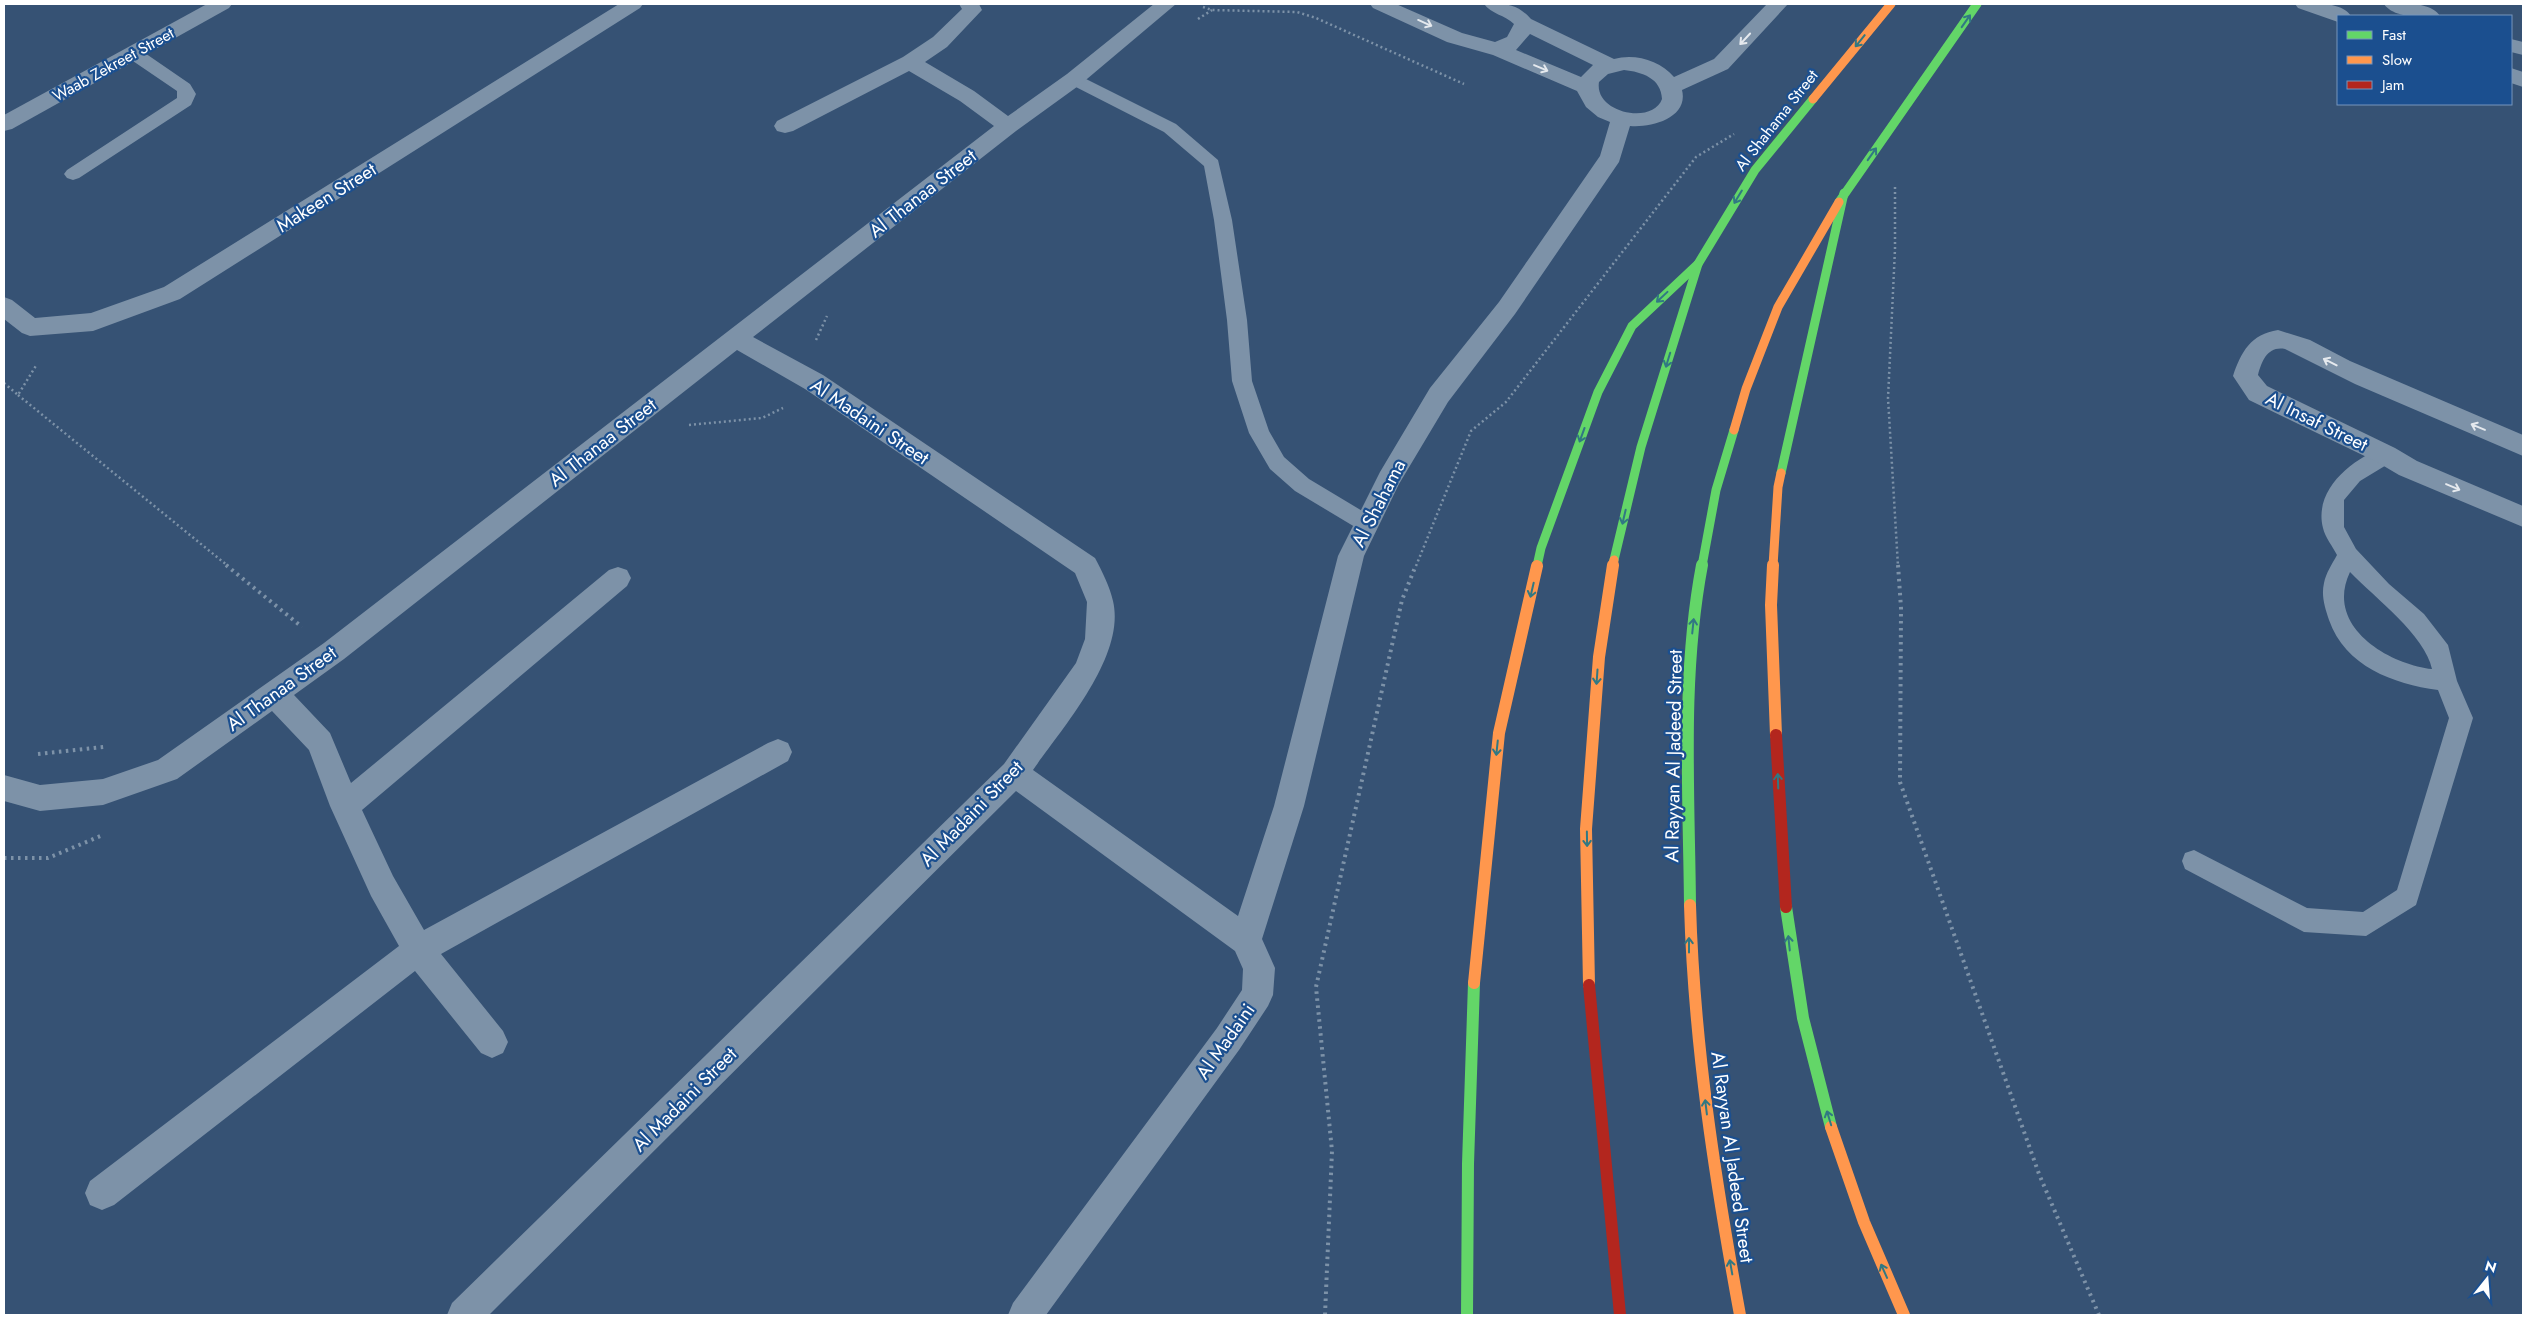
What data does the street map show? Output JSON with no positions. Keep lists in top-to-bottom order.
{
  "streets": {
    "main road": ["Al Shahama Street", "Al Rayyan Al Jadeed Street"],
    "street": [
      "Waab Zekreet Street",
      "Al Thanaa Street",
      "Makeen Street",
      "Al Madaini Street",
      "Al Insaf Street",
      "Al Shahama",
      "Al Madaini"
    ]
  },
  "crossings": [
    ["Al Thanaa Street", "Al Madaini Street"],
    ["Al Madaini Street", "Al Madaini"],
    ["Al Shahama", "Al Madaini"]
  ],
  "legend": ["Fast", "Slow", "Jam"],
  "north": "top"
}
